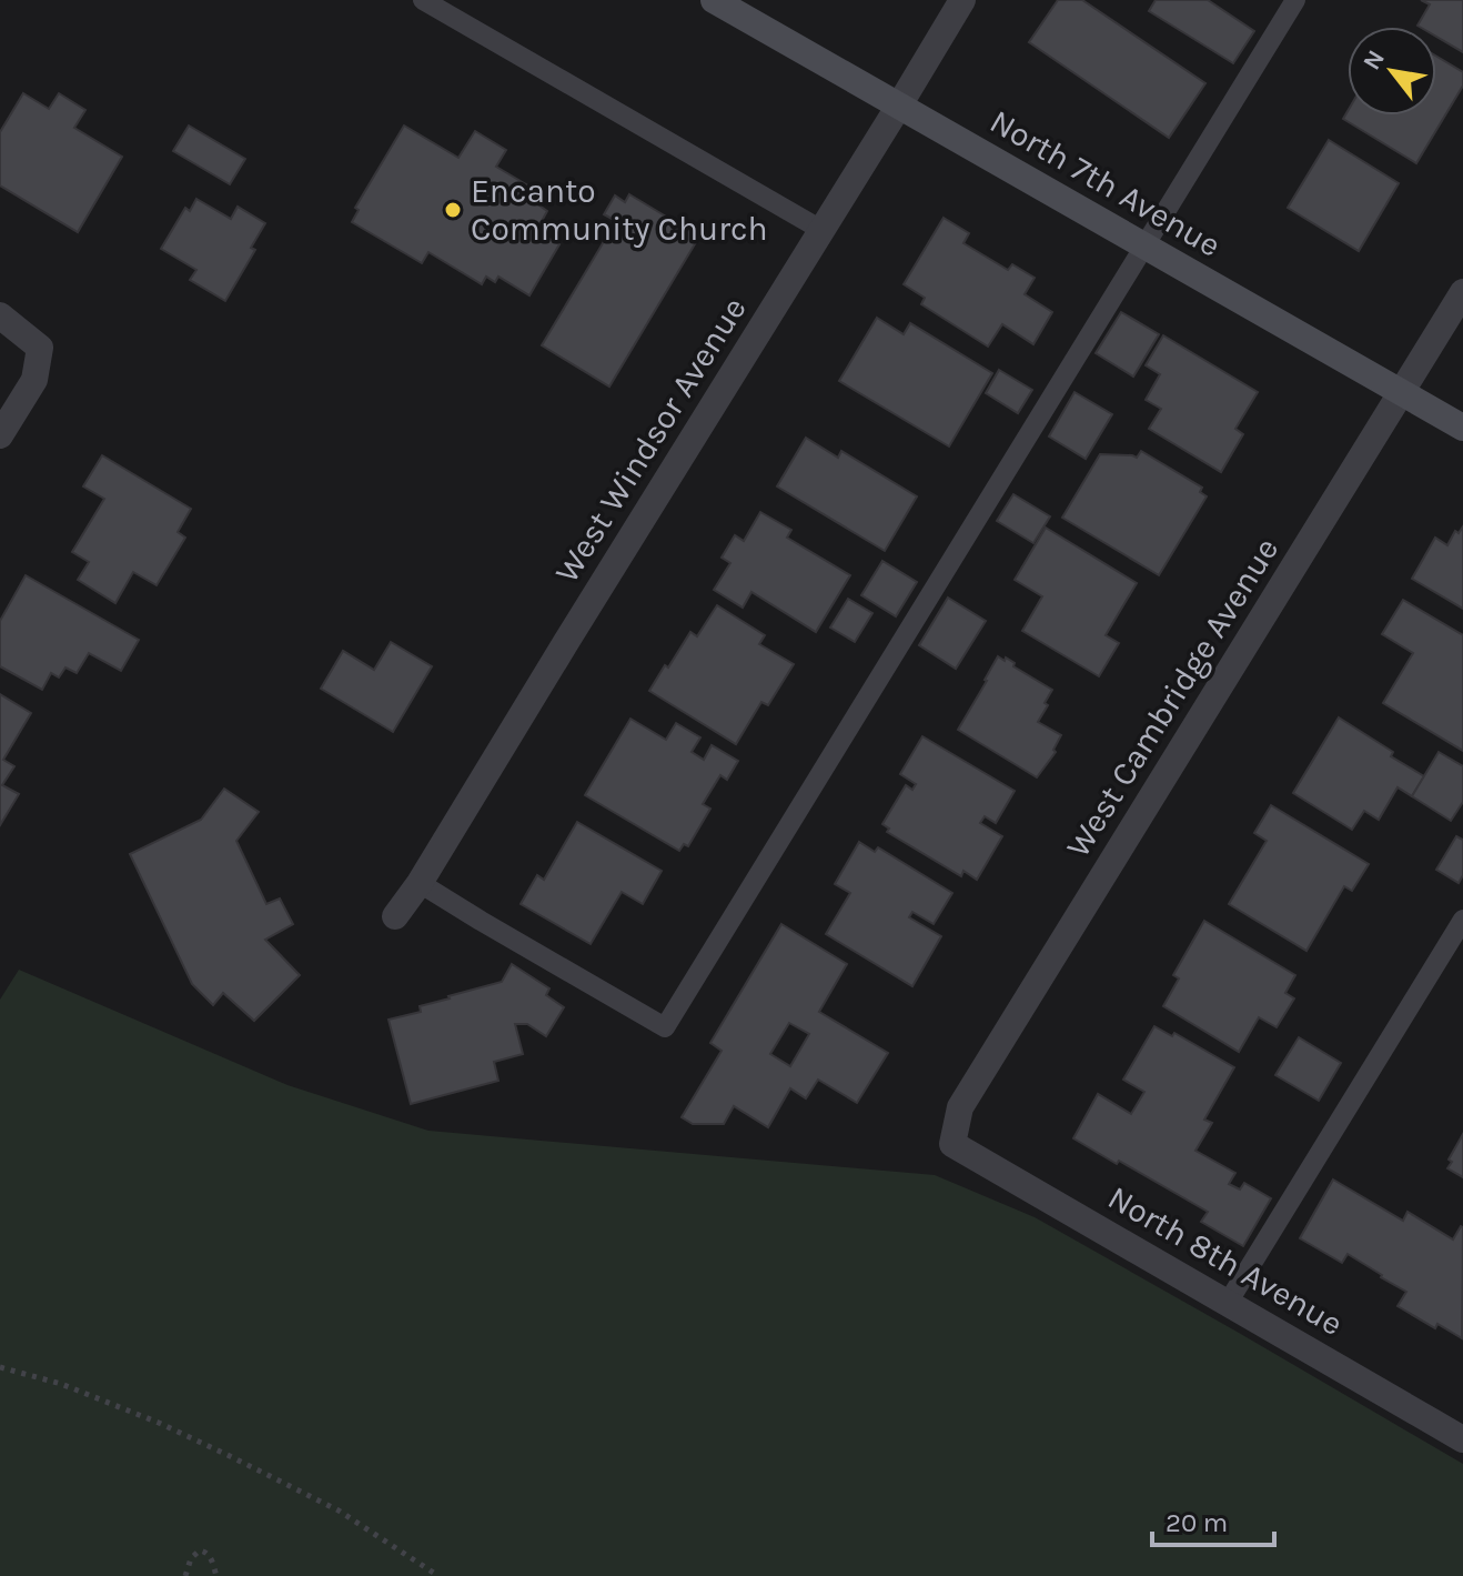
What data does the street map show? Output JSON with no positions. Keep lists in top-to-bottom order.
{
  "streets": {
    "main road": ["North 7th Avenue"],
    "street": ["West Windsor Avenue", "West Cambridge Avenue", "North 8th Avenue"]
  },
  "crossings": [
    ["North 7th Avenue", "West Windsor Avenue"],
    ["North 7th Avenue", "West Cambridge Avenue"],
    ["West Cambridge Avenue", "North 8th Avenue"]
  ],
  "places": ["Encanto Community Church"],
  "scale_bar": "20 m",
  "north": "top left"
}
